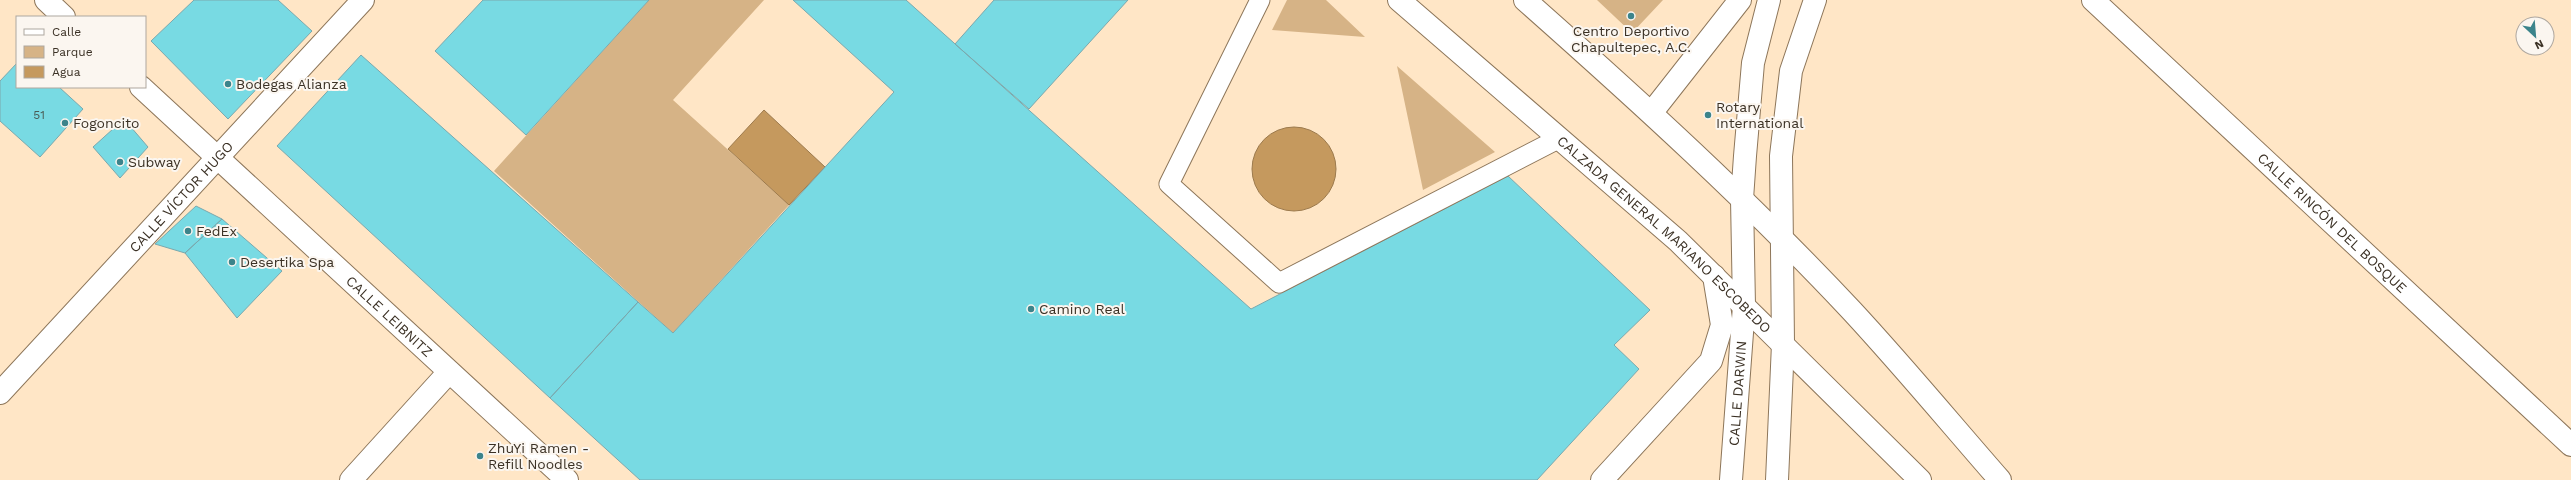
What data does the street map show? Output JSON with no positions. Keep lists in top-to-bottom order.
{
  "streets": {
    "street": [
      "CALLE VÍCTOR HUGO",
      "CALLE RINCÓN DEL BOSQUE",
      "CALZADA GENERAL MARIANO ESCOBEDO",
      "CALLE LEIBNITZ",
      "CALLE DARWIN"
    ]
  },
  "crossings": [
    ["CALLE VÍCTOR HUGO", "CALLE LEIBNITZ"],
    ["CALZADA GENERAL MARIANO ESCOBEDO", "CALLE DARWIN"]
  ],
  "places": [
    "Centro Deportivo Chapultepec, A.C.",
    "Bodegas Alianza",
    "Rotary International",
    "Fogoncito",
    "Subway",
    "FedEx",
    "Desertika Spa",
    "Camino Real",
    "ZhuYi Ramen - Refill Noodles"
  ],
  "house_numbers": ["51"],
  "legend": ["Calle", "Parque", "Agua"],
  "north": "bottom right"
}
